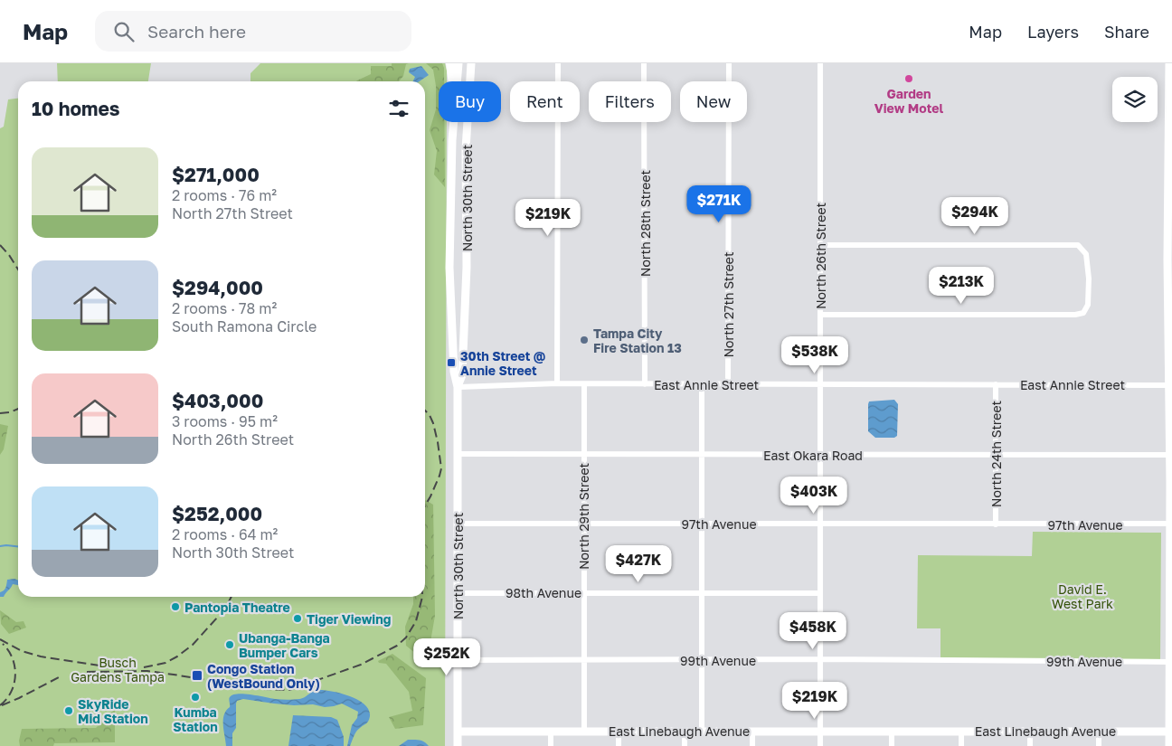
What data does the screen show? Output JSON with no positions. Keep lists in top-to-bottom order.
{
  "streets": {
    "street": [
      "North 30th Street",
      "North 28th Street",
      "North 26th Street",
      "North 27th Street",
      "East Annie Street",
      "North 24th Street",
      "East Okara Road",
      "North 29th Street",
      "97th Avenue",
      "98th Avenue",
      "99th Avenue",
      "East Linebaugh Avenue"
    ]
  },
  "crossings": [
    ["North 30th Street", "East Annie Street"],
    ["North 30th Street", "East Okara Road"],
    ["North 30th Street", "97th Avenue"],
    ["North 30th Street", "98th Avenue"],
    ["North 30th Street", "99th Avenue"],
    ["North 30th Street", "East Linebaugh Avenue"],
    ["North 28th Street", "East Annie Street"],
    ["North 26th Street", "East Annie Street"],
    ["North 26th Street", "East Okara Road"],
    ["North 26th Street", "97th Avenue"],
    ["North 26th Street", "98th Avenue"],
    ["North 26th Street", "99th Avenue"],
    ["North 26th Street", "East Linebaugh Avenue"],
    ["North 27th Street", "East Annie Street"],
    ["East Annie Street", "North 24th Street"],
    ["East Annie Street", "North 29th Street"],
    ["North 24th Street", "East Okara Road"],
    ["North 24th Street", "97th Avenue"],
    ["East Okara Road", "North 29th Street"],
    ["North 29th Street", "97th Avenue"],
    ["North 29th Street", "98th Avenue"],
    ["North 29th Street", "99th Avenue"],
    ["North 29th Street", "East Linebaugh Avenue"]
  ],
  "parks": ["David E. West Park", "Busch Gardens Tampa"],
  "places": {
    "other": [
      "Garden View Motel",
      "Tampa City Fire Station 13",
      "Pantopia Theatre",
      "Tiger Viewing",
      "Ubanga-Banga Bumper Cars",
      "Kumba Station",
      "SkyRide Mid Station"
    ],
    "transit": ["30th Street @ Annie Street", "Congo Station (WestBound Only)"]
  },
  "page": {
    "header": "Map",
    "search": "Search here",
    "nav": ["Map", "Layers", "Share"],
    "chip": [
      "Buy",
      "Rent",
      "Filters",
      "New"
    ],
    "heading": "10 homes",
    "list": [
      {
        "name": "$271,000",
        "note": "2 rooms · 76 m² · North 27th Street"
      },
      {
        "name": "$294,000",
        "note": "2 rooms · 78 m² · South Ramona Circle"
      },
      {
        "name": "$403,000",
        "note": "3 rooms · 95 m² · North 26th Street"
      },
      {
        "name": "$252,000",
        "note": "2 rooms · 64 m² · North 30th Street"
      }
    ],
    "price": [
      "$271K",
      "$294K",
      "$219K",
      "$213K",
      "$538K",
      "$403K",
      "$427K",
      "$458K",
      "$252K",
      "$219K"
    ]
  }
}
